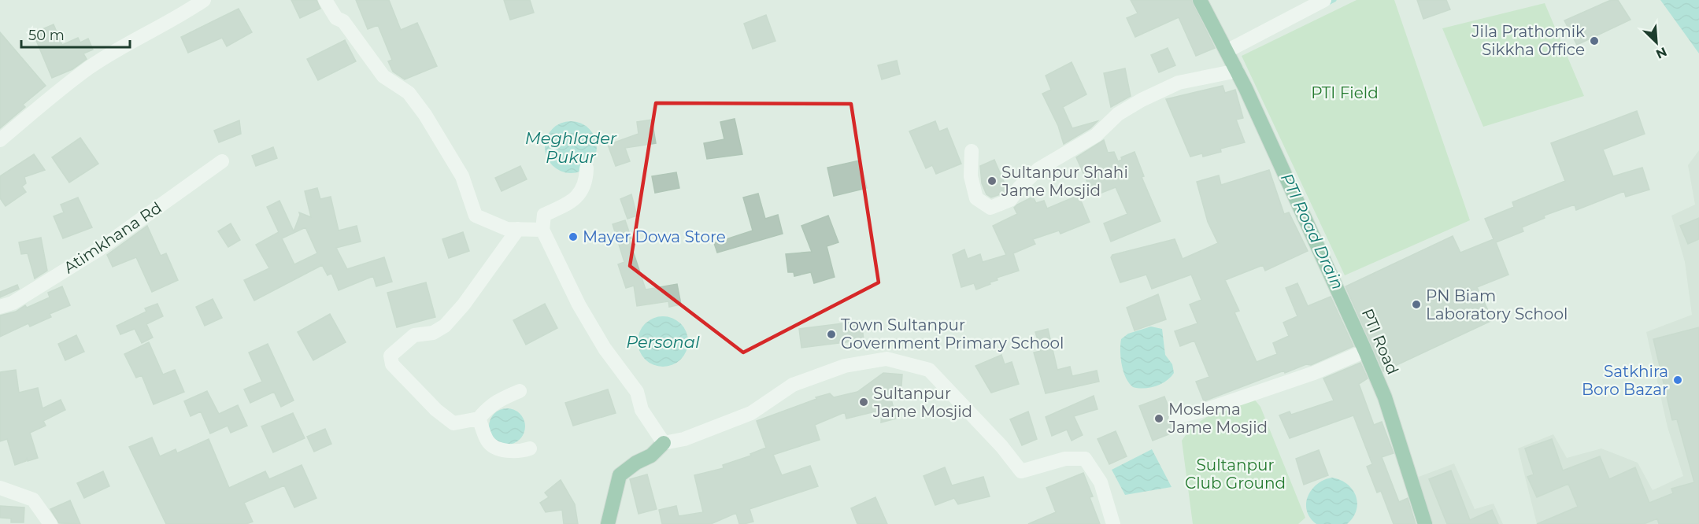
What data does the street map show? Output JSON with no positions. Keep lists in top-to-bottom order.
{
  "streets": {
    "main road": ["PTI Road"],
    "street": ["Atimkhana Rd"]
  },
  "water": ["Meghlader Pukur", "PTI Road Drain", "Personal"],
  "parks": ["PTI Field", "Sultanpur Club Ground"],
  "places": [
    "Jila Prathomik Sikkha Office",
    "Sultanpur Shahi Jame Mosjid",
    "Mayer Dowa Store",
    "PN Biam Laboratory School",
    "Town Sultanpur Government Primary School",
    "Satkhira Boro Bazar",
    "Sultanpur Jame Mosjid",
    "Moslema Jame Mosjid"
  ],
  "scale_bar": "50 m",
  "north": "bottom right"
}
